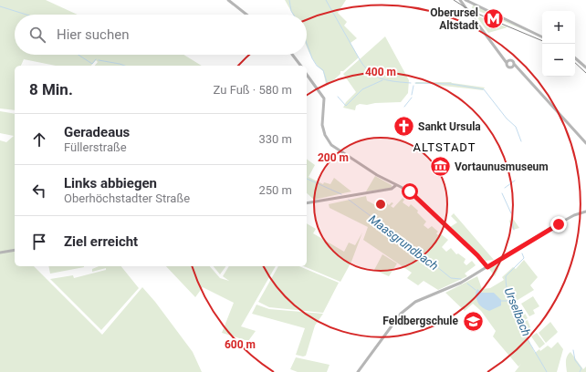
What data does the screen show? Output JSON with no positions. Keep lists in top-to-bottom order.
{
  "districts": ["ALTSTADT"],
  "water": ["Maasgrundbach", "Urselbach"],
  "places": {
    "metro station": ["Oberursel Altstadt"],
    "church": ["Sankt Ursula"],
    "museum": ["Vortaunusmuseum"],
    "school or university": ["Feldbergschule"]
  },
  "page": {
    "map_buttons": ["+", "−"],
    "search": "Hier suchen",
    "heading": ["8 Min.", "Zu Fuß · 580 m"],
    "list": [
      ["Geradeaus", "Füllerstraße", "330 m"],
      ["Links abbiegen", "Oberhöchstadter Straße", "250 m"],
      "Ziel erreicht"
    ]
  },
  "rings": ["400 m", "200 m", "600 m"]
}
